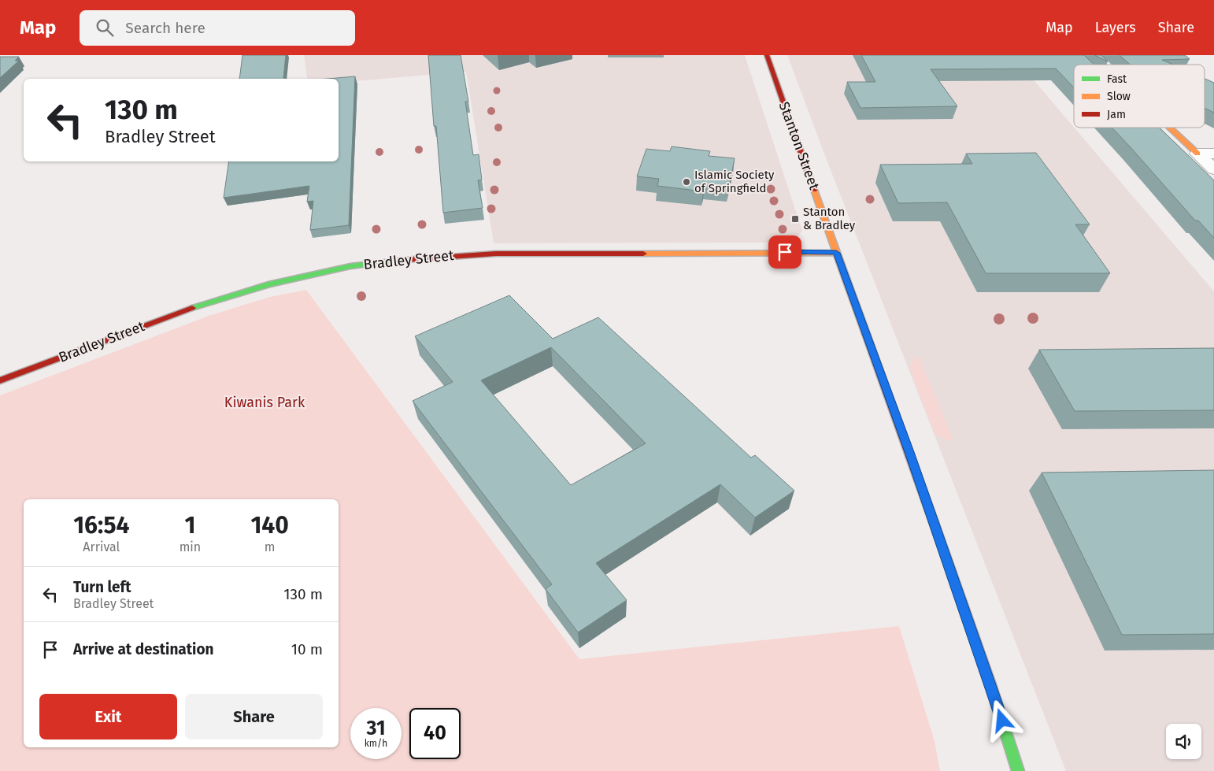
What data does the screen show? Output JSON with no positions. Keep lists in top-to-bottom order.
{
  "streets": {
    "street": ["Stanton Street", "Bradley Street"]
  },
  "crossings": [
    ["Stanton Street", "Bradley Street"]
  ],
  "parks": ["Kiwanis Park"],
  "places": {
    "other": ["Islamic Society of Springfield"],
    "transit": ["Stanton & Bradley"]
  },
  "legend": ["Fast", "Slow", "Jam"],
  "page": {
    "header": "Map",
    "search": "Search here",
    "nav": ["Map", "Layers", "Share"],
    "turn": ["130 m", "Bradley Street"],
    "eta": [
      "16:54",
      "Arrival",
      "1",
      "min",
      "140",
      "m"
    ],
    "list": [
      {
        "name": "Turn left",
        "note": "Bradley Street",
        "value": "130 m"
      },
      {
        "name": "Arrive at destination",
        "value": "10 m"
      }
    ],
    "buttons": ["Exit", "Share"],
    "speed": "31 km/h",
    "limit": "40"
  }
}
